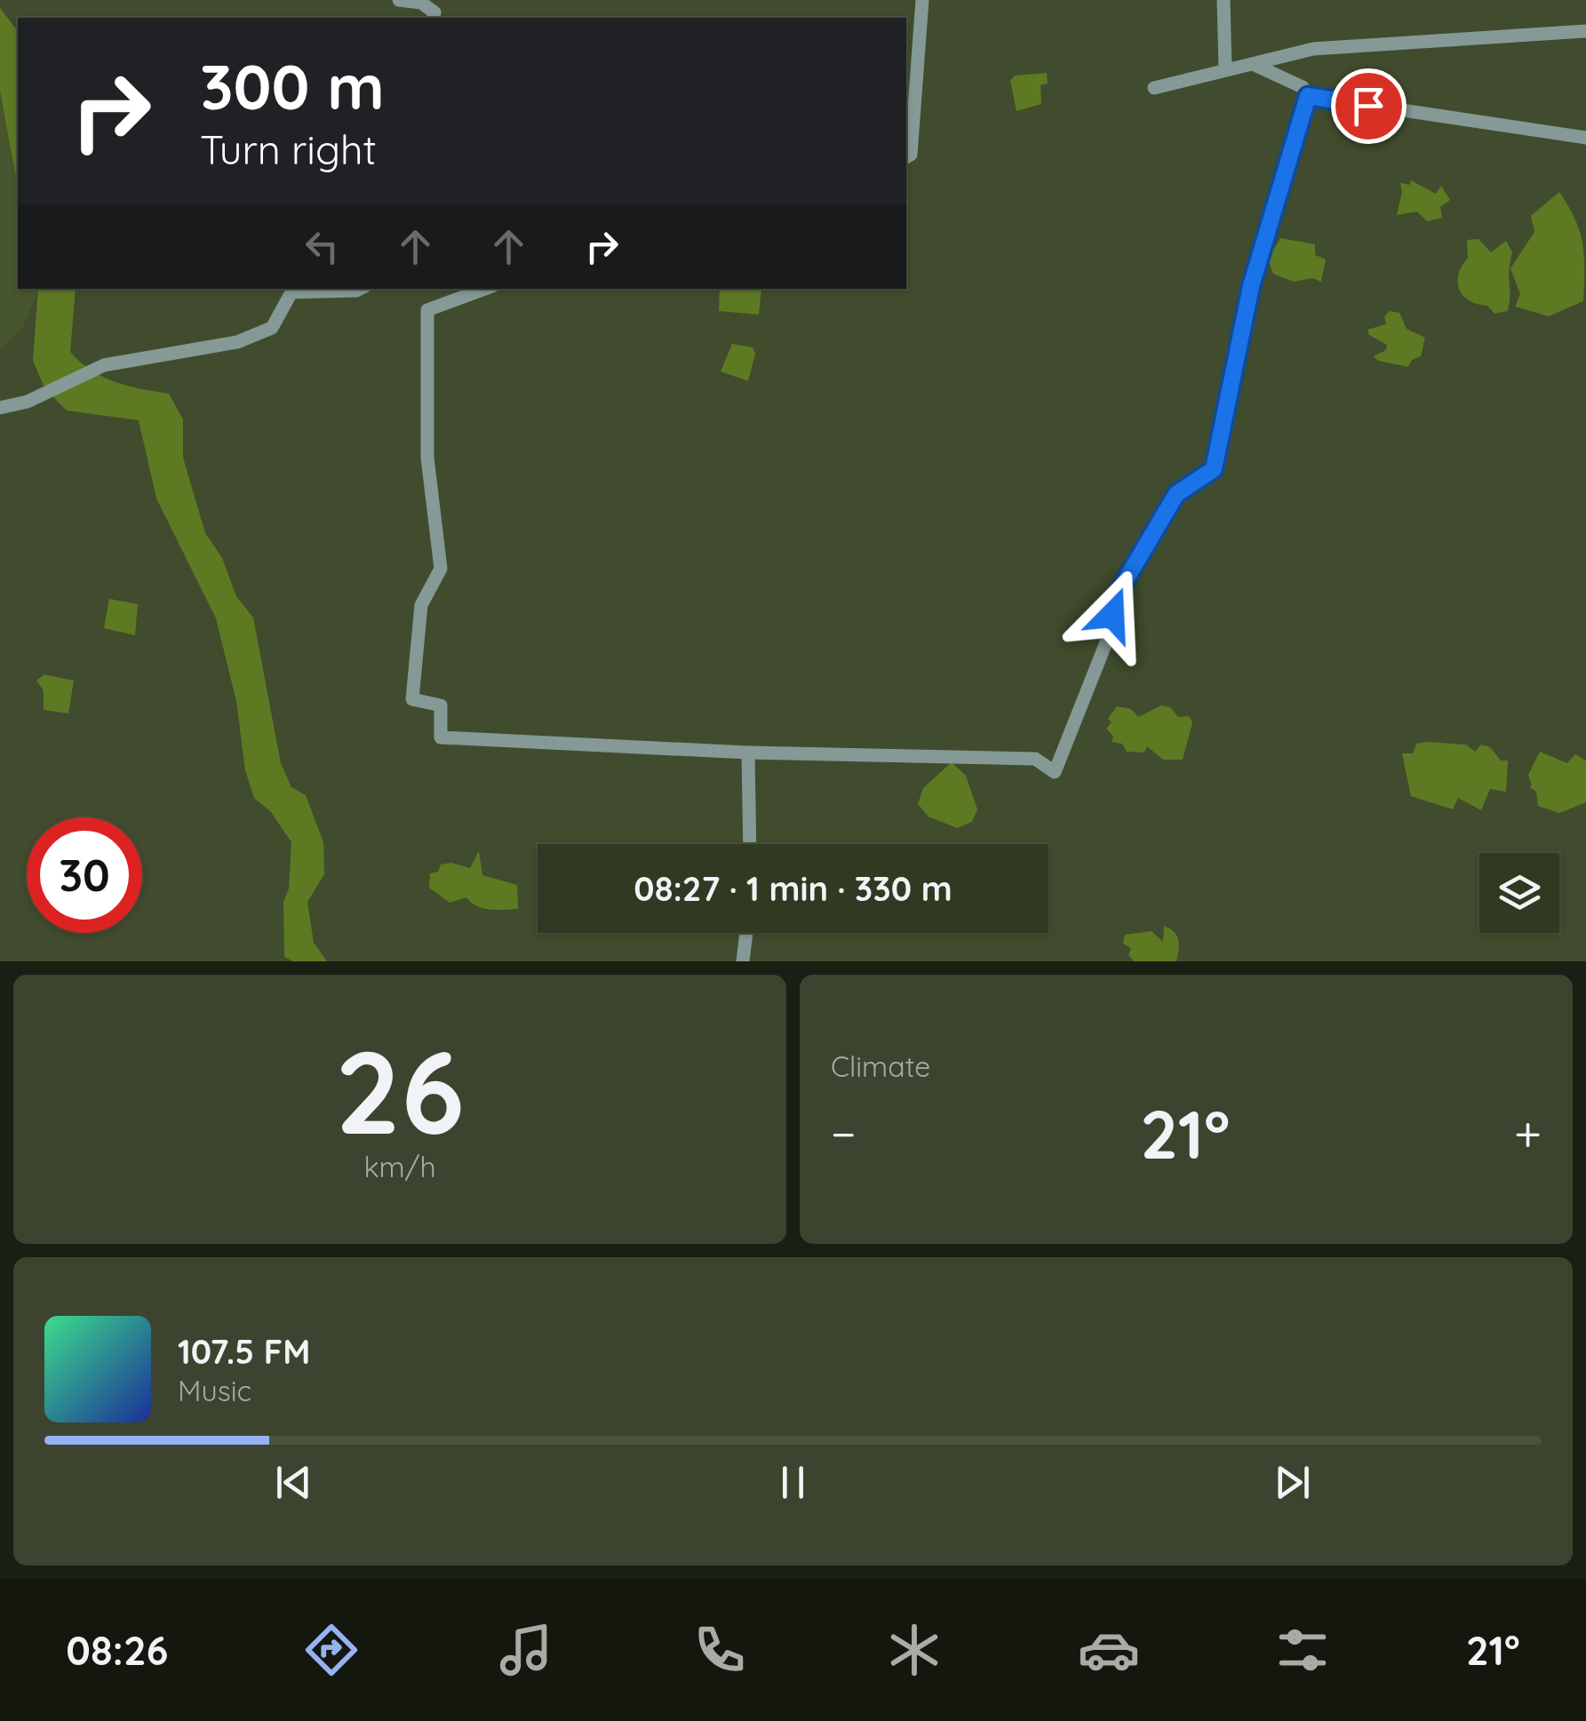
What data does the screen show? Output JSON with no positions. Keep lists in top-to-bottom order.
{
  "page": {
    "turn": ["300 m", "Turn right"],
    "limit": "30",
    "trip": "08:27 · 1 min · 330 m",
    "tile": [
      ["26", "km/h"],
      "Climate"
    ],
    "heat": ["−", "21°", "+"],
    "song": ["107.5 FM", "Music"],
    "tabs": ["08:26", "21°"]
  }
}
